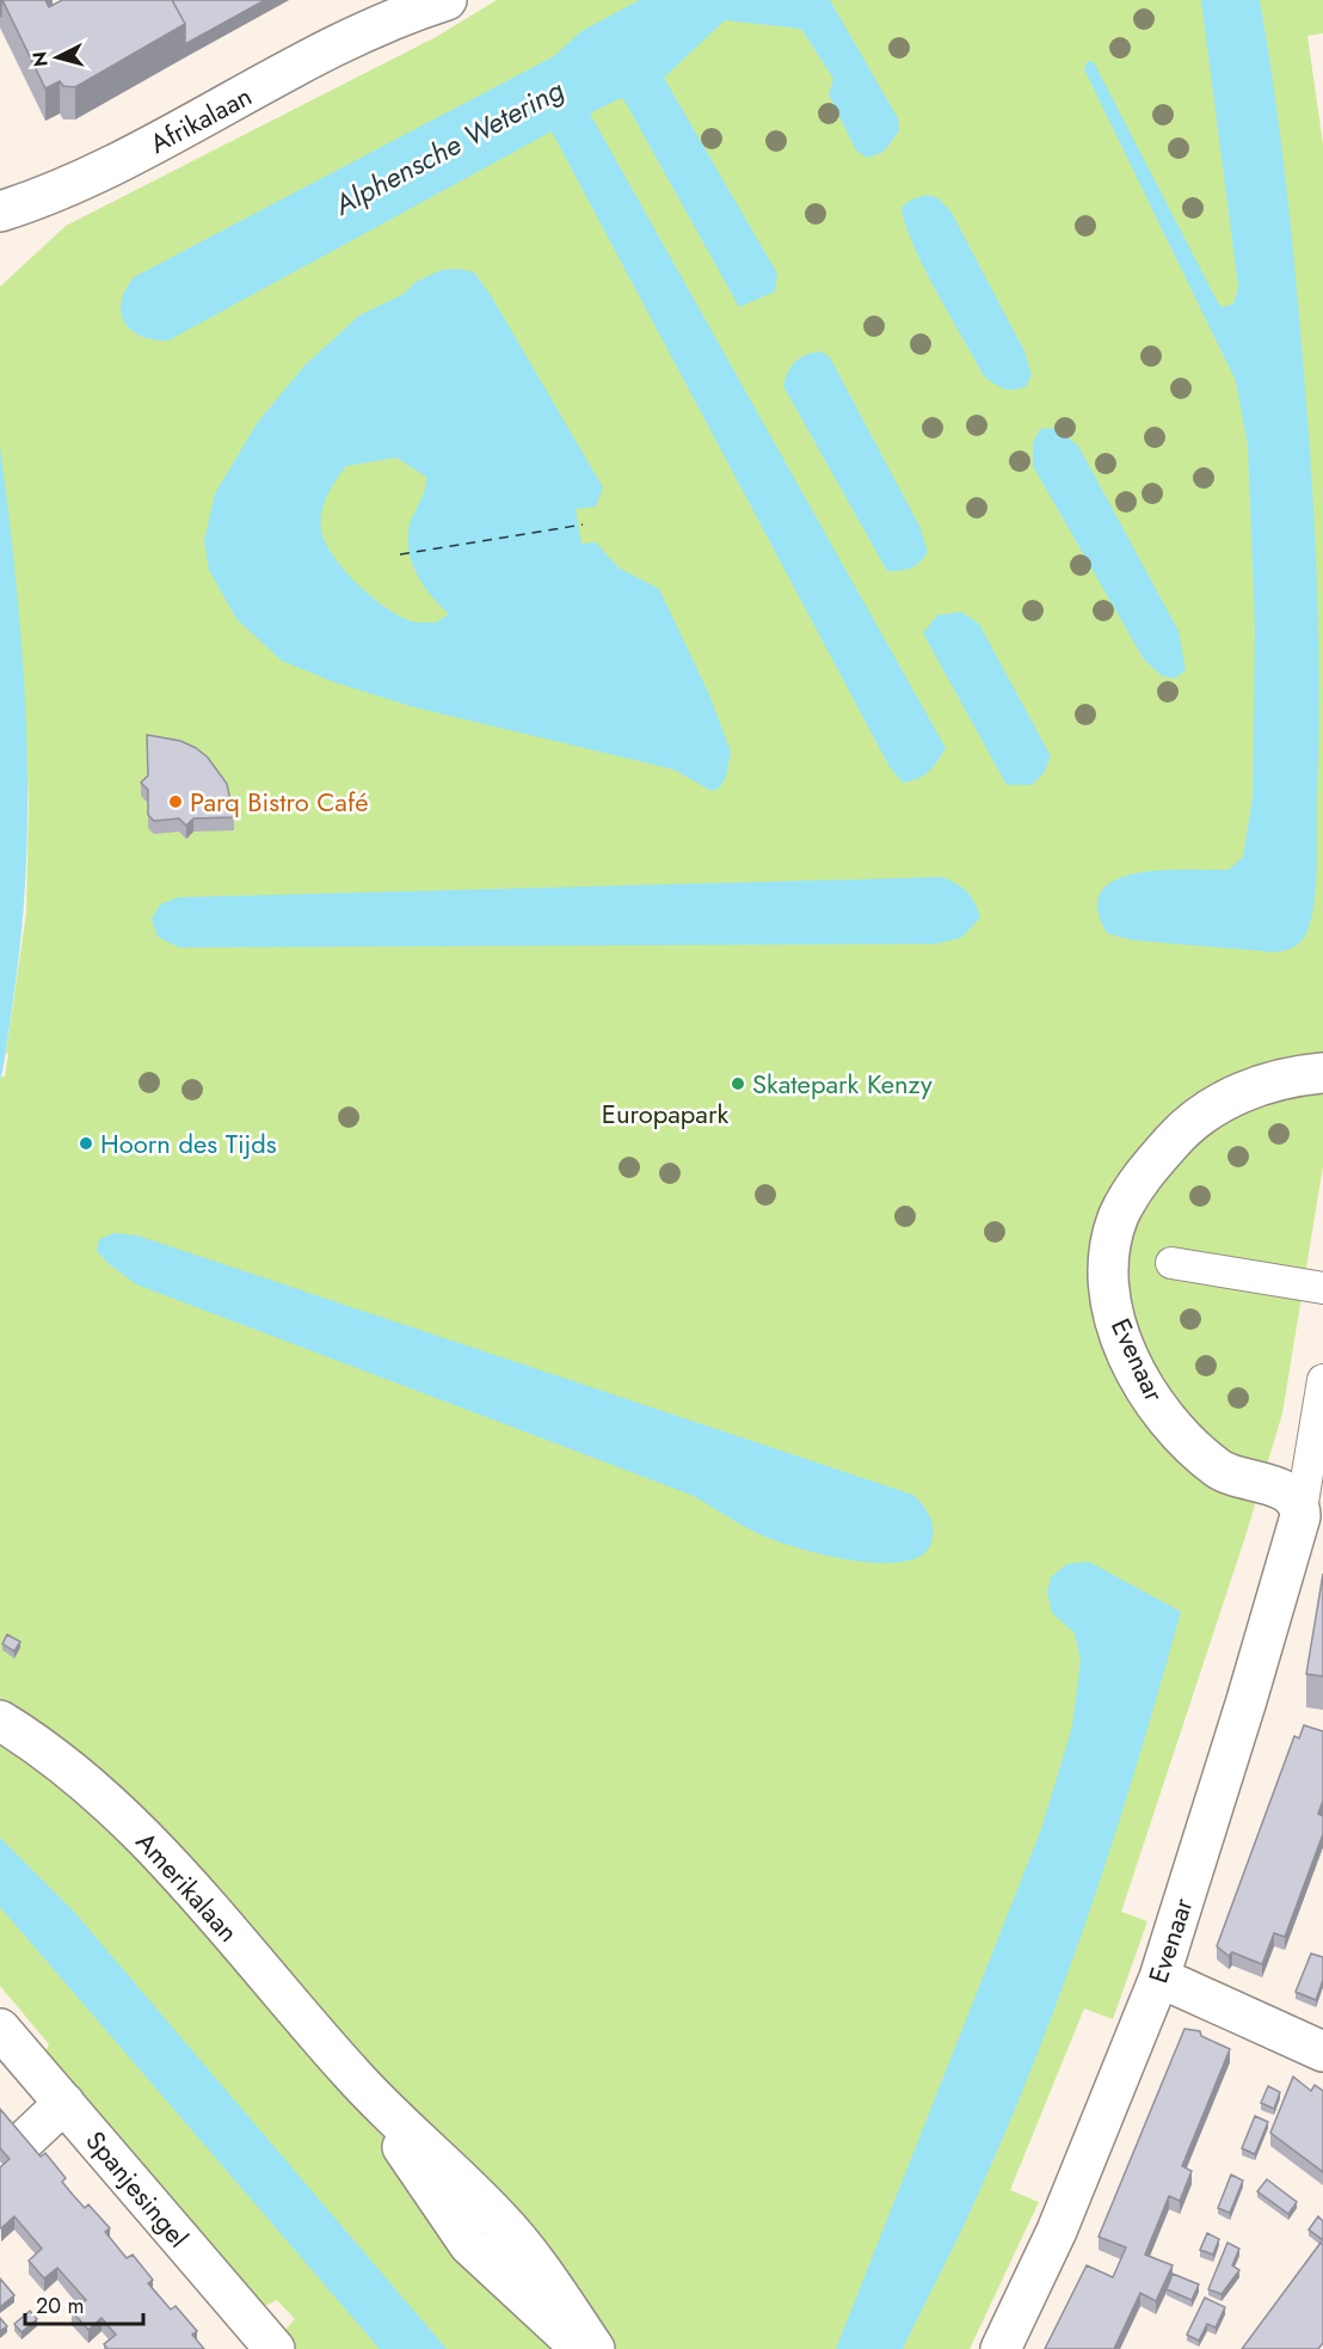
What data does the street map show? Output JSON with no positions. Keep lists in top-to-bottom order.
{
  "streets": {
    "street": [
      "Afrikalaan",
      "Evenaar",
      "Amerikalaan",
      "Spanjesingel"
    ]
  },
  "water": ["Alphensche Wetering"],
  "parks": ["Europapark"],
  "places": ["Parq Bistro Café", "Skatepark Kenzy", "Hoorn des Tijds"],
  "scale_bar": "20 m",
  "north": "left"
}
